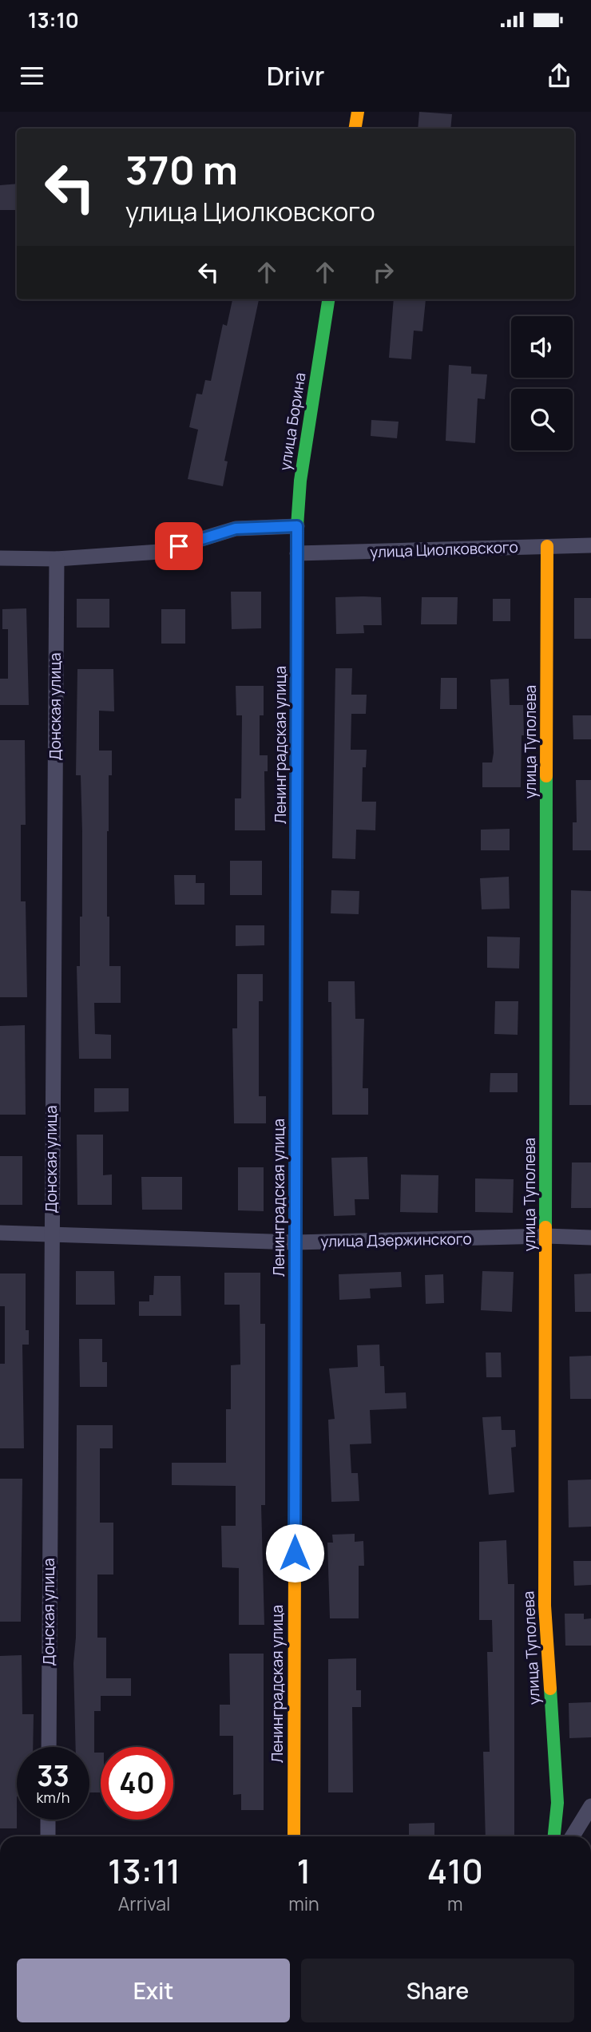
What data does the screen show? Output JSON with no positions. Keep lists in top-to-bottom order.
{
  "streets": {
    "street": [
      "улица Борина",
      "улица Циолковского",
      "Донская улица",
      "улица Туполева",
      "Ленинградская улица",
      "улица Дзержинского"
    ]
  },
  "crossings": [
    ["улица Борина", "улица Циолковского"],
    ["улица Борина", "Ленинградская улица"],
    ["улица Циолковского", "улица Туполева"],
    ["улица Циолковского", "Ленинградская улица"],
    ["Донская улица", "улица Дзержинского"],
    ["улица Туполева", "улица Дзержинского"],
    ["Ленинградская улица", "улица Дзержинского"]
  ],
  "page": {
    "status": "13:10",
    "header": "Drivr",
    "turn": ["370 m", "улица Циолковского"],
    "speed": "33 km/h",
    "limit": "40",
    "eta": [
      "13:11",
      "Arrival",
      "1",
      "min",
      "410",
      "m"
    ],
    "buttons": ["Exit", "Share"]
  }
}
